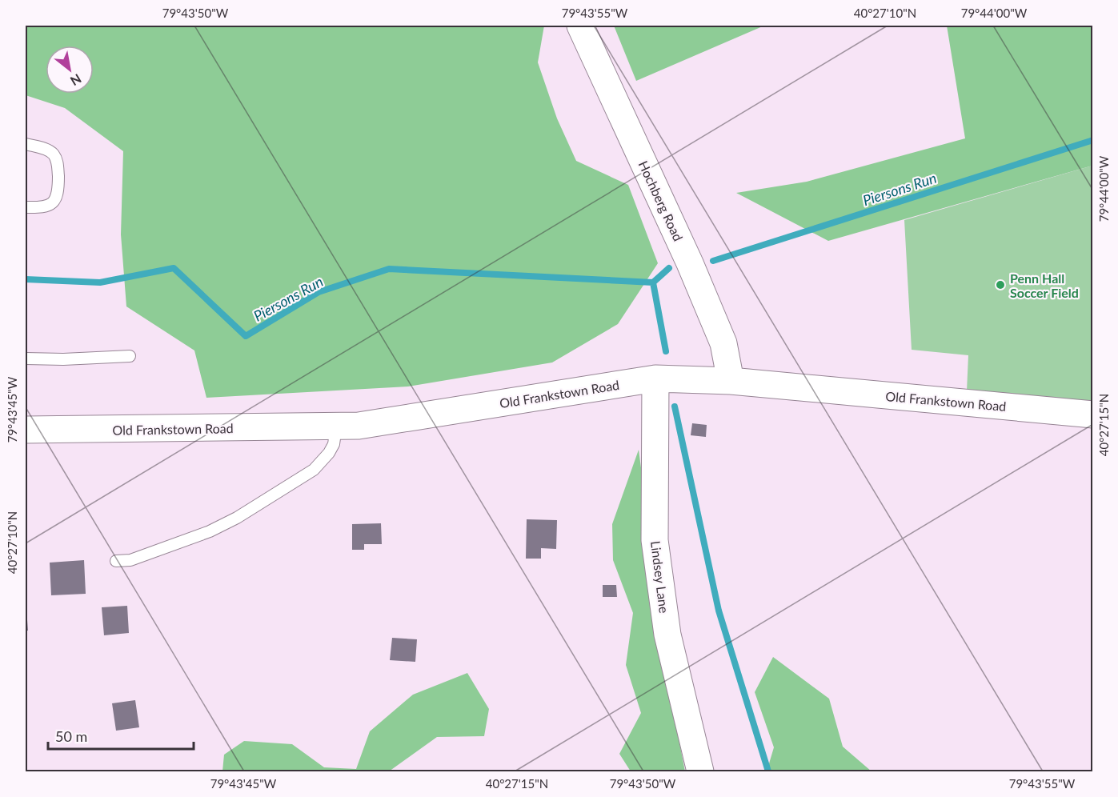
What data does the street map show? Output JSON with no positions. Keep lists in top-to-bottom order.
{
  "streets": {
    "street": ["Hochberg Road", "Old Frankstown Road", "Lindsey Lane"]
  },
  "crossings": [
    ["Hochberg Road", "Old Frankstown Road"],
    ["Old Frankstown Road", "Lindsey Lane"]
  ],
  "water": ["Piersons Run"],
  "places": ["Penn Hall Soccer Field"],
  "scale_bar": "50 m",
  "north": "bottom right",
  "coordinates": [
    "79°43'50\"W",
    "79°43'55\"W",
    "40°27'10\"N",
    "79°44'00\"W",
    "79°43'45\"W",
    "40°27'15\"N"
  ]
}
